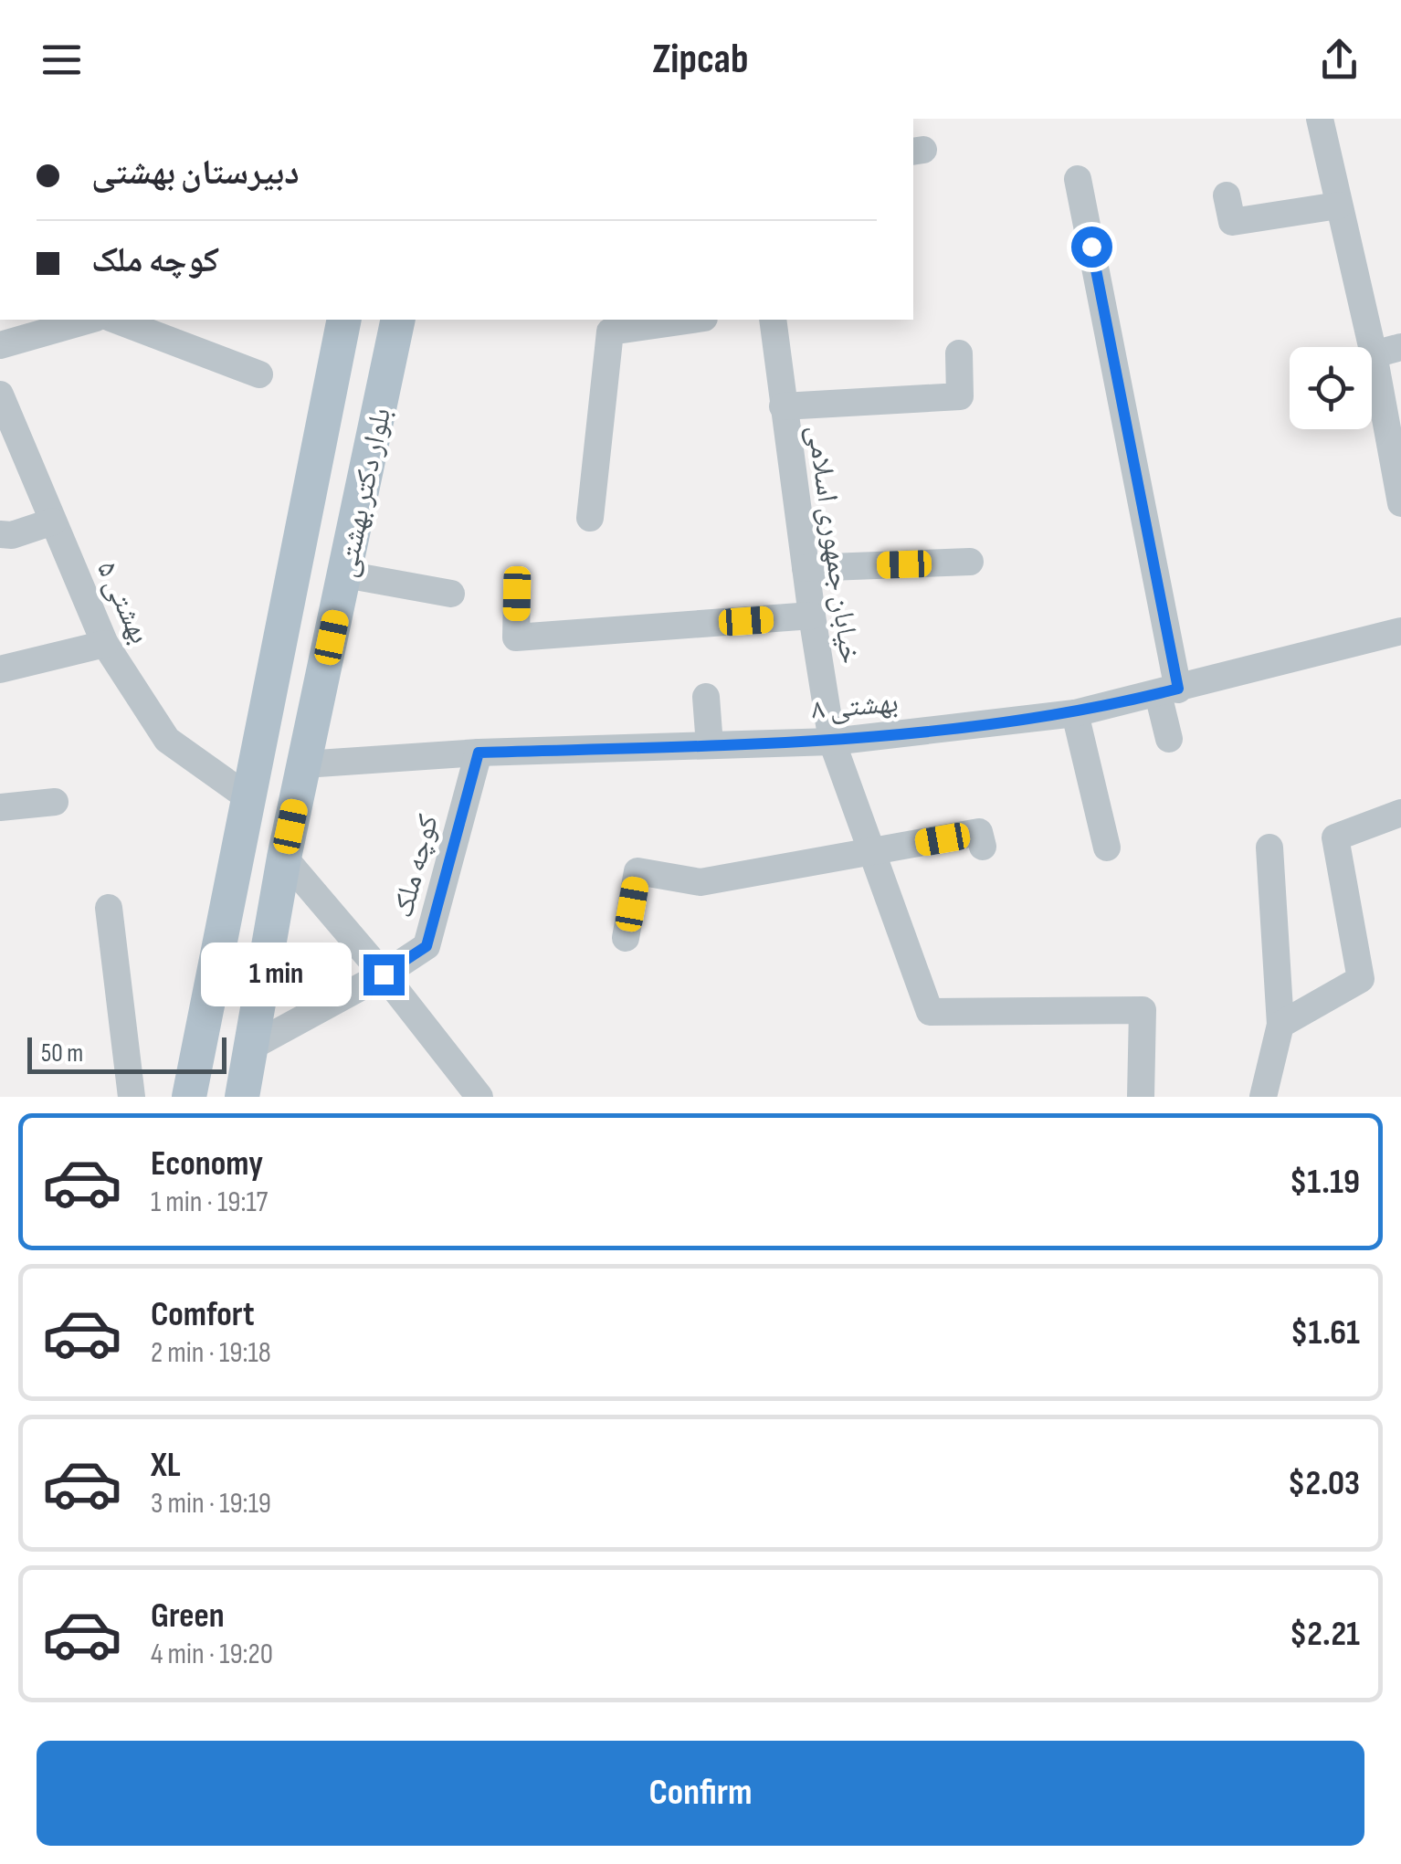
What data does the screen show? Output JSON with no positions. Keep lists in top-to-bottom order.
{
  "streets": {
    "main road": ["بلوار دکتر بهشتی"],
    "street": [
      "خیابان جمهوری اسلامی",
      "بهشتی ۵",
      "بهشتی ۸",
      "کوچه ملک"
    ]
  },
  "crossings": [
    ["بلوار دکتر بهشتی", "بهشتی ۵"],
    ["بلوار دکتر بهشتی", "بهشتی ۸"],
    ["بلوار دکتر بهشتی", "کوچه ملک"],
    ["خیابان جمهوری اسلامی", "بهشتی ۸"],
    ["بهشتی ۸", "کوچه ملک"]
  ],
  "scale_bar": "50 m",
  "page": {
    "header": "Zipcab",
    "banner": ["دبیرستان بهشتی", "کوچه ملک"],
    "bubble": "1 min",
    "scale": "50 m",
    "list": [
      {
        "name": "Economy",
        "note": "1 min · 19:17",
        "value": "$1.19"
      },
      {
        "name": "Comfort",
        "note": "2 min · 19:18",
        "value": "$1.61"
      },
      {
        "name": "XL",
        "note": "3 min · 19:19",
        "value": "$2.03"
      },
      {
        "name": "Green",
        "note": "4 min · 19:20",
        "value": "$2.21"
      }
    ],
    "buttons": "Confirm"
  }
}
